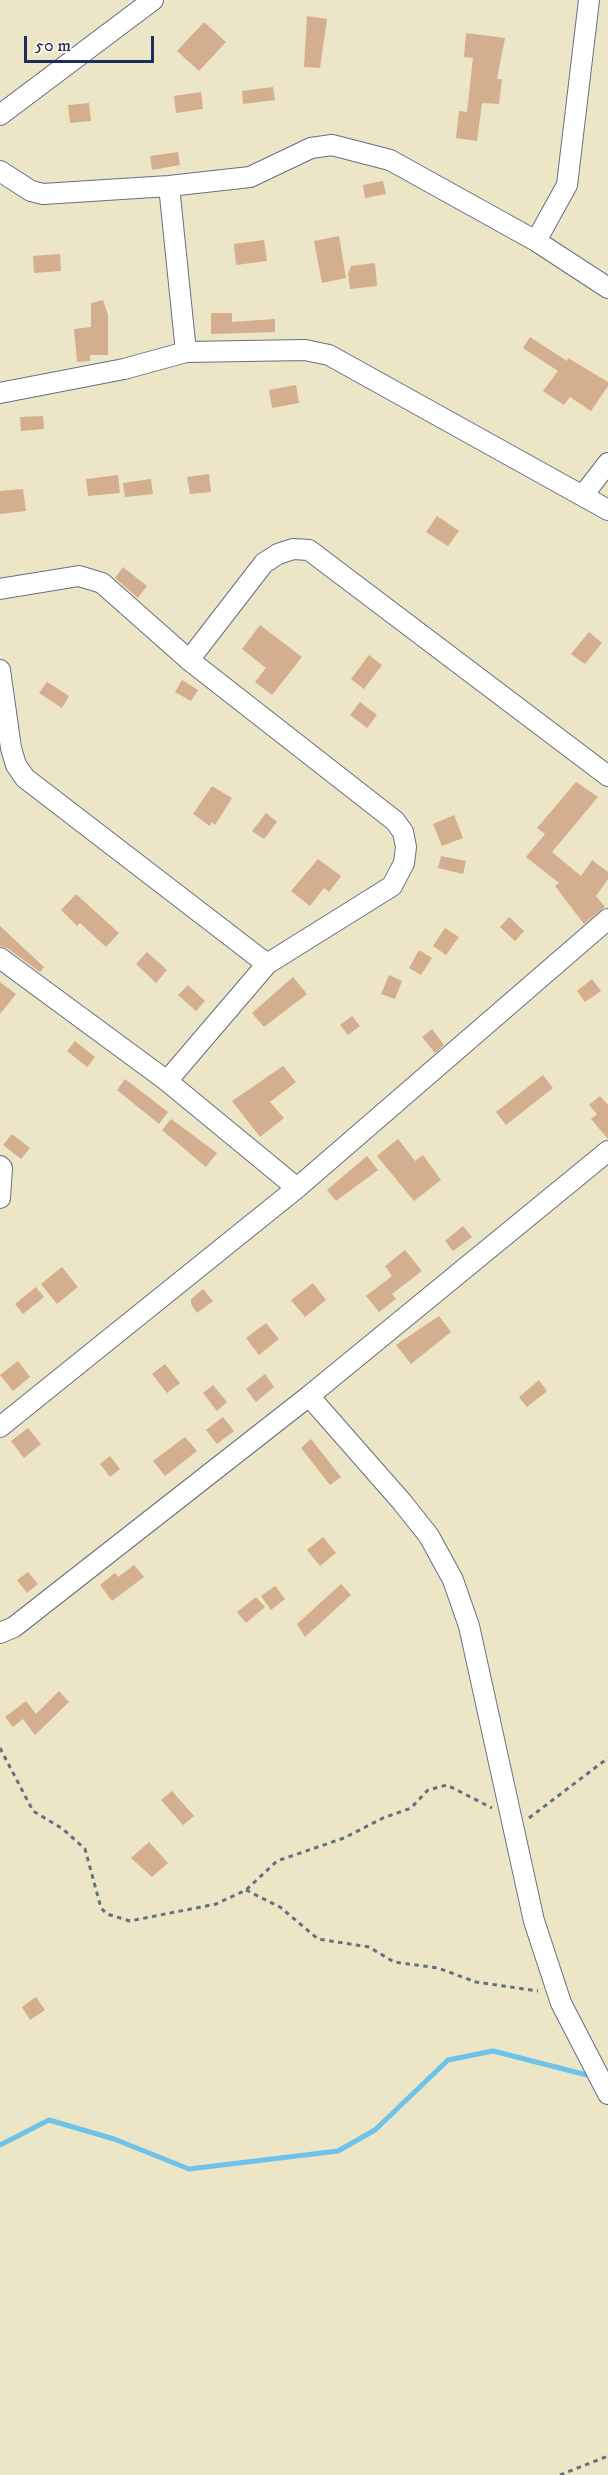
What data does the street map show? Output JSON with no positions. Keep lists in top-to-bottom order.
{
  "scale_bar": "50 m"
}
